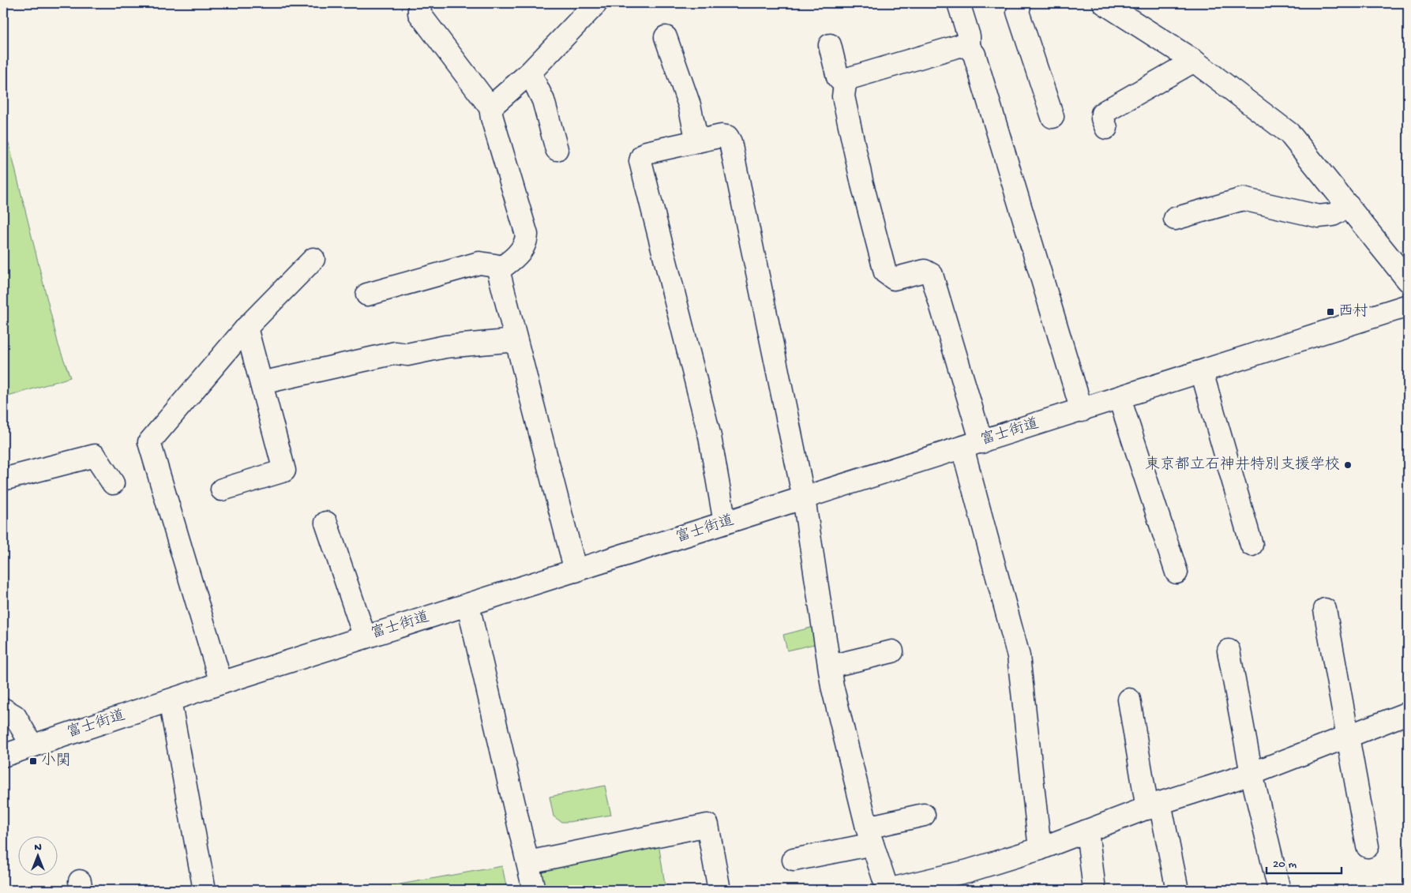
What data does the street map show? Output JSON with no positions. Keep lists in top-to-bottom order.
{
  "streets": {
    "street": ["富士街道"]
  },
  "places": {
    "transit": ["西村", "小関"],
    "other": ["東京都立石神井特別支援学校"]
  },
  "scale_bar": "20 m",
  "north": "top"
}
